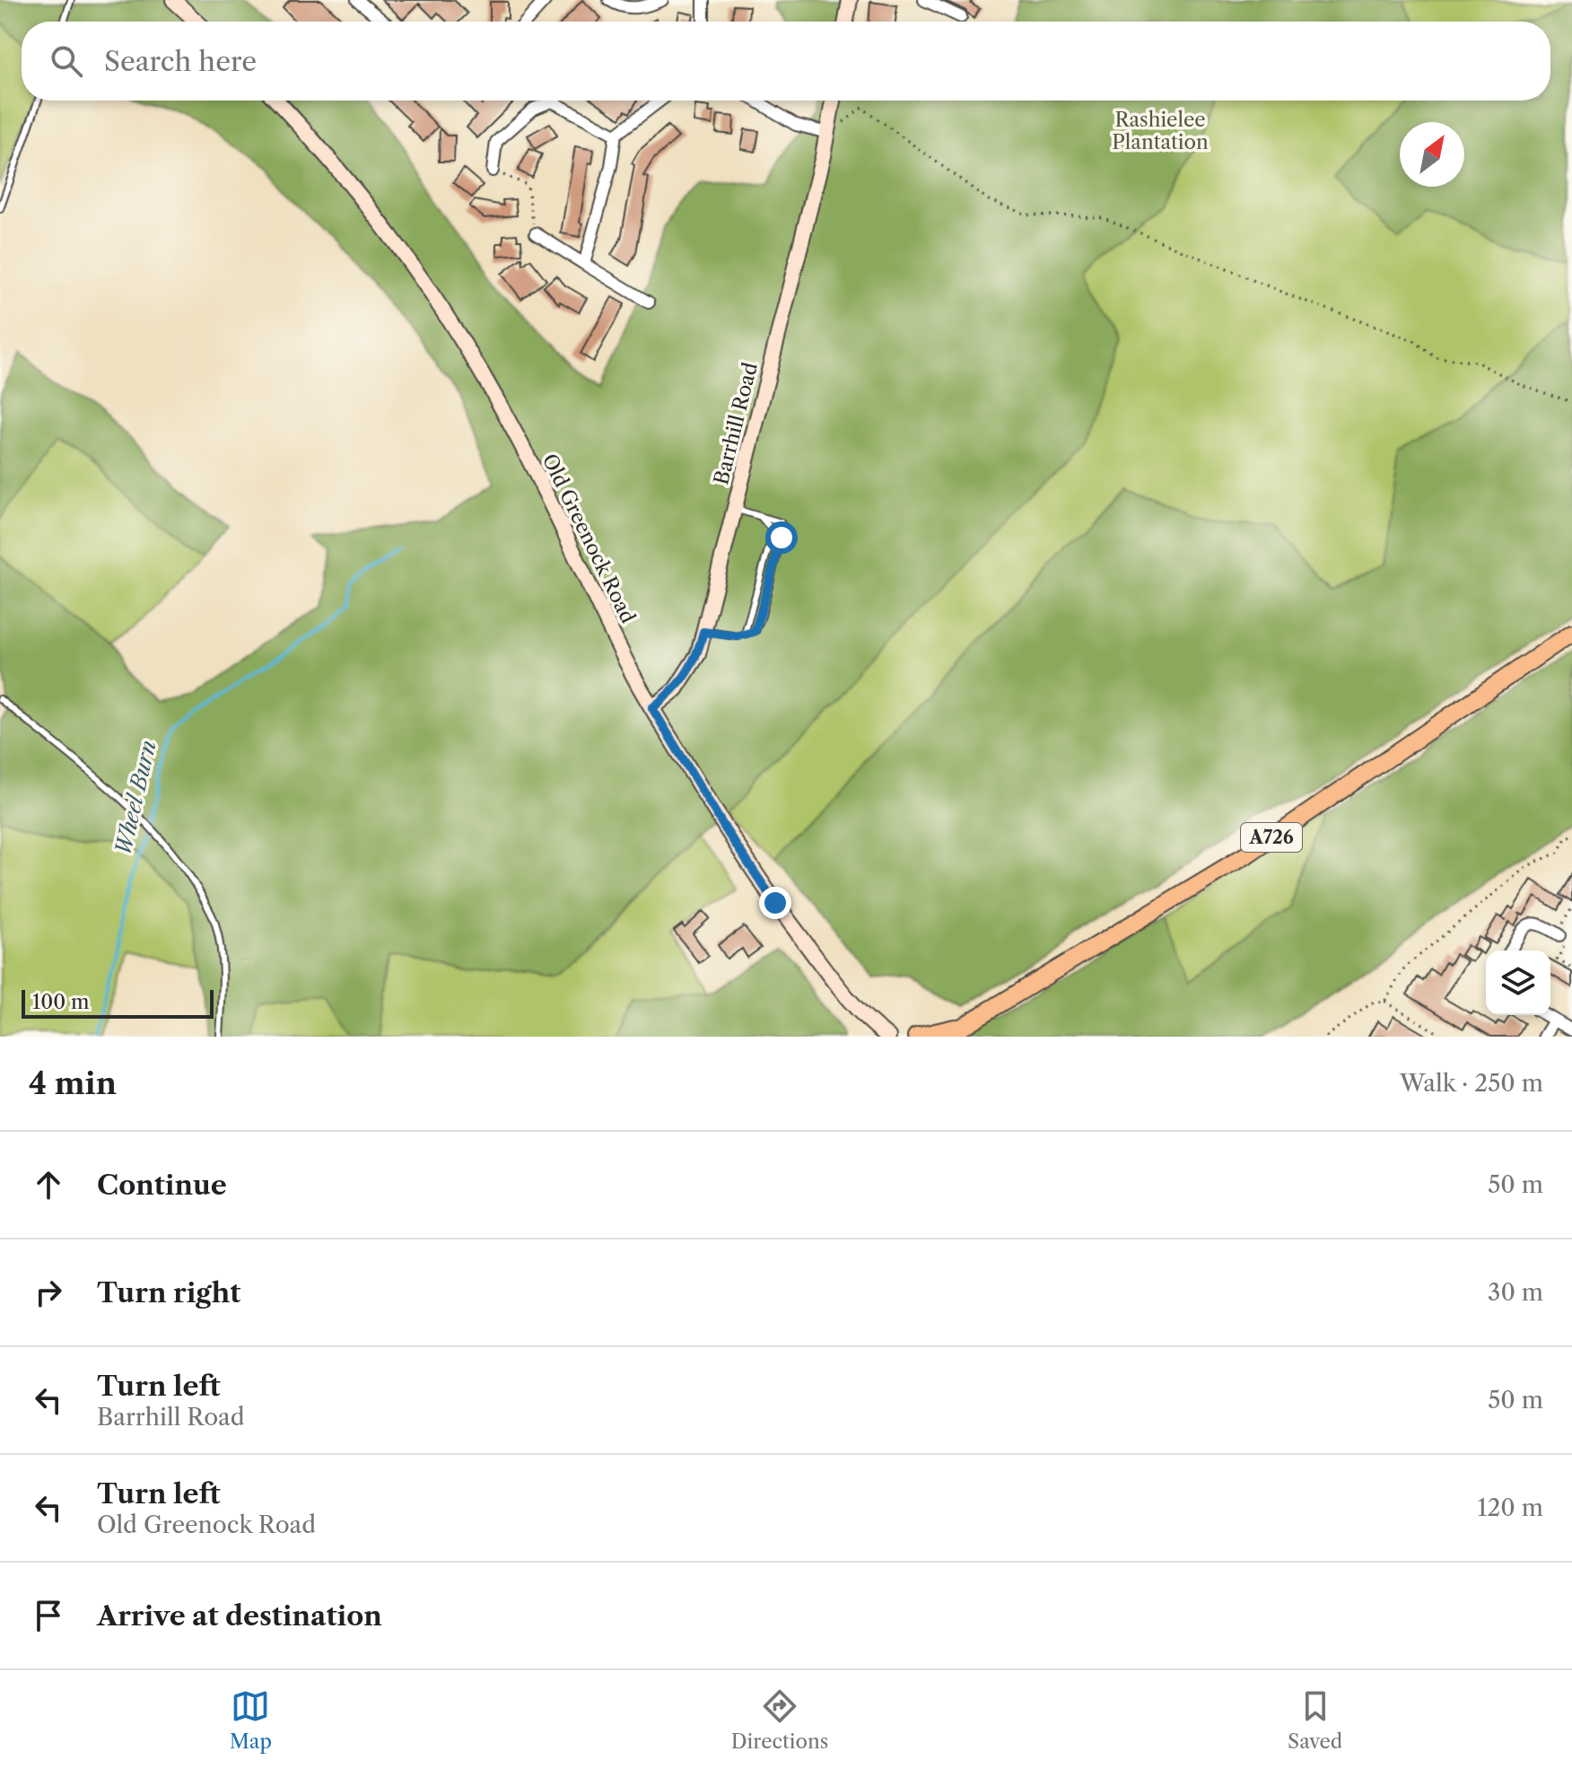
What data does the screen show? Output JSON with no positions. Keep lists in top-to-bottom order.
{
  "streets": {
    "main road": ["A726"],
    "street": ["Barrhill Road", "Old Greenock Road"]
  },
  "crossings": [
    ["Barrhill Road", "Old Greenock Road"]
  ],
  "water": ["Wheel Burn"],
  "parks": ["Rashielee Plantation"],
  "scale_bar": "100 m",
  "north": "top right",
  "page": {
    "search": "Search here",
    "scale": "100 m",
    "heading": ["4 min", "Walk · 250 m"],
    "list": [
      ["Continue", "50 m"],
      ["Turn right", "30 m"],
      ["Turn left", "Barrhill Road", "50 m"],
      ["Turn left", "Old Greenock Road", "120 m"],
      "Arrive at destination"
    ],
    "nav": ["Map", "Directions", "Saved"]
  }
}
